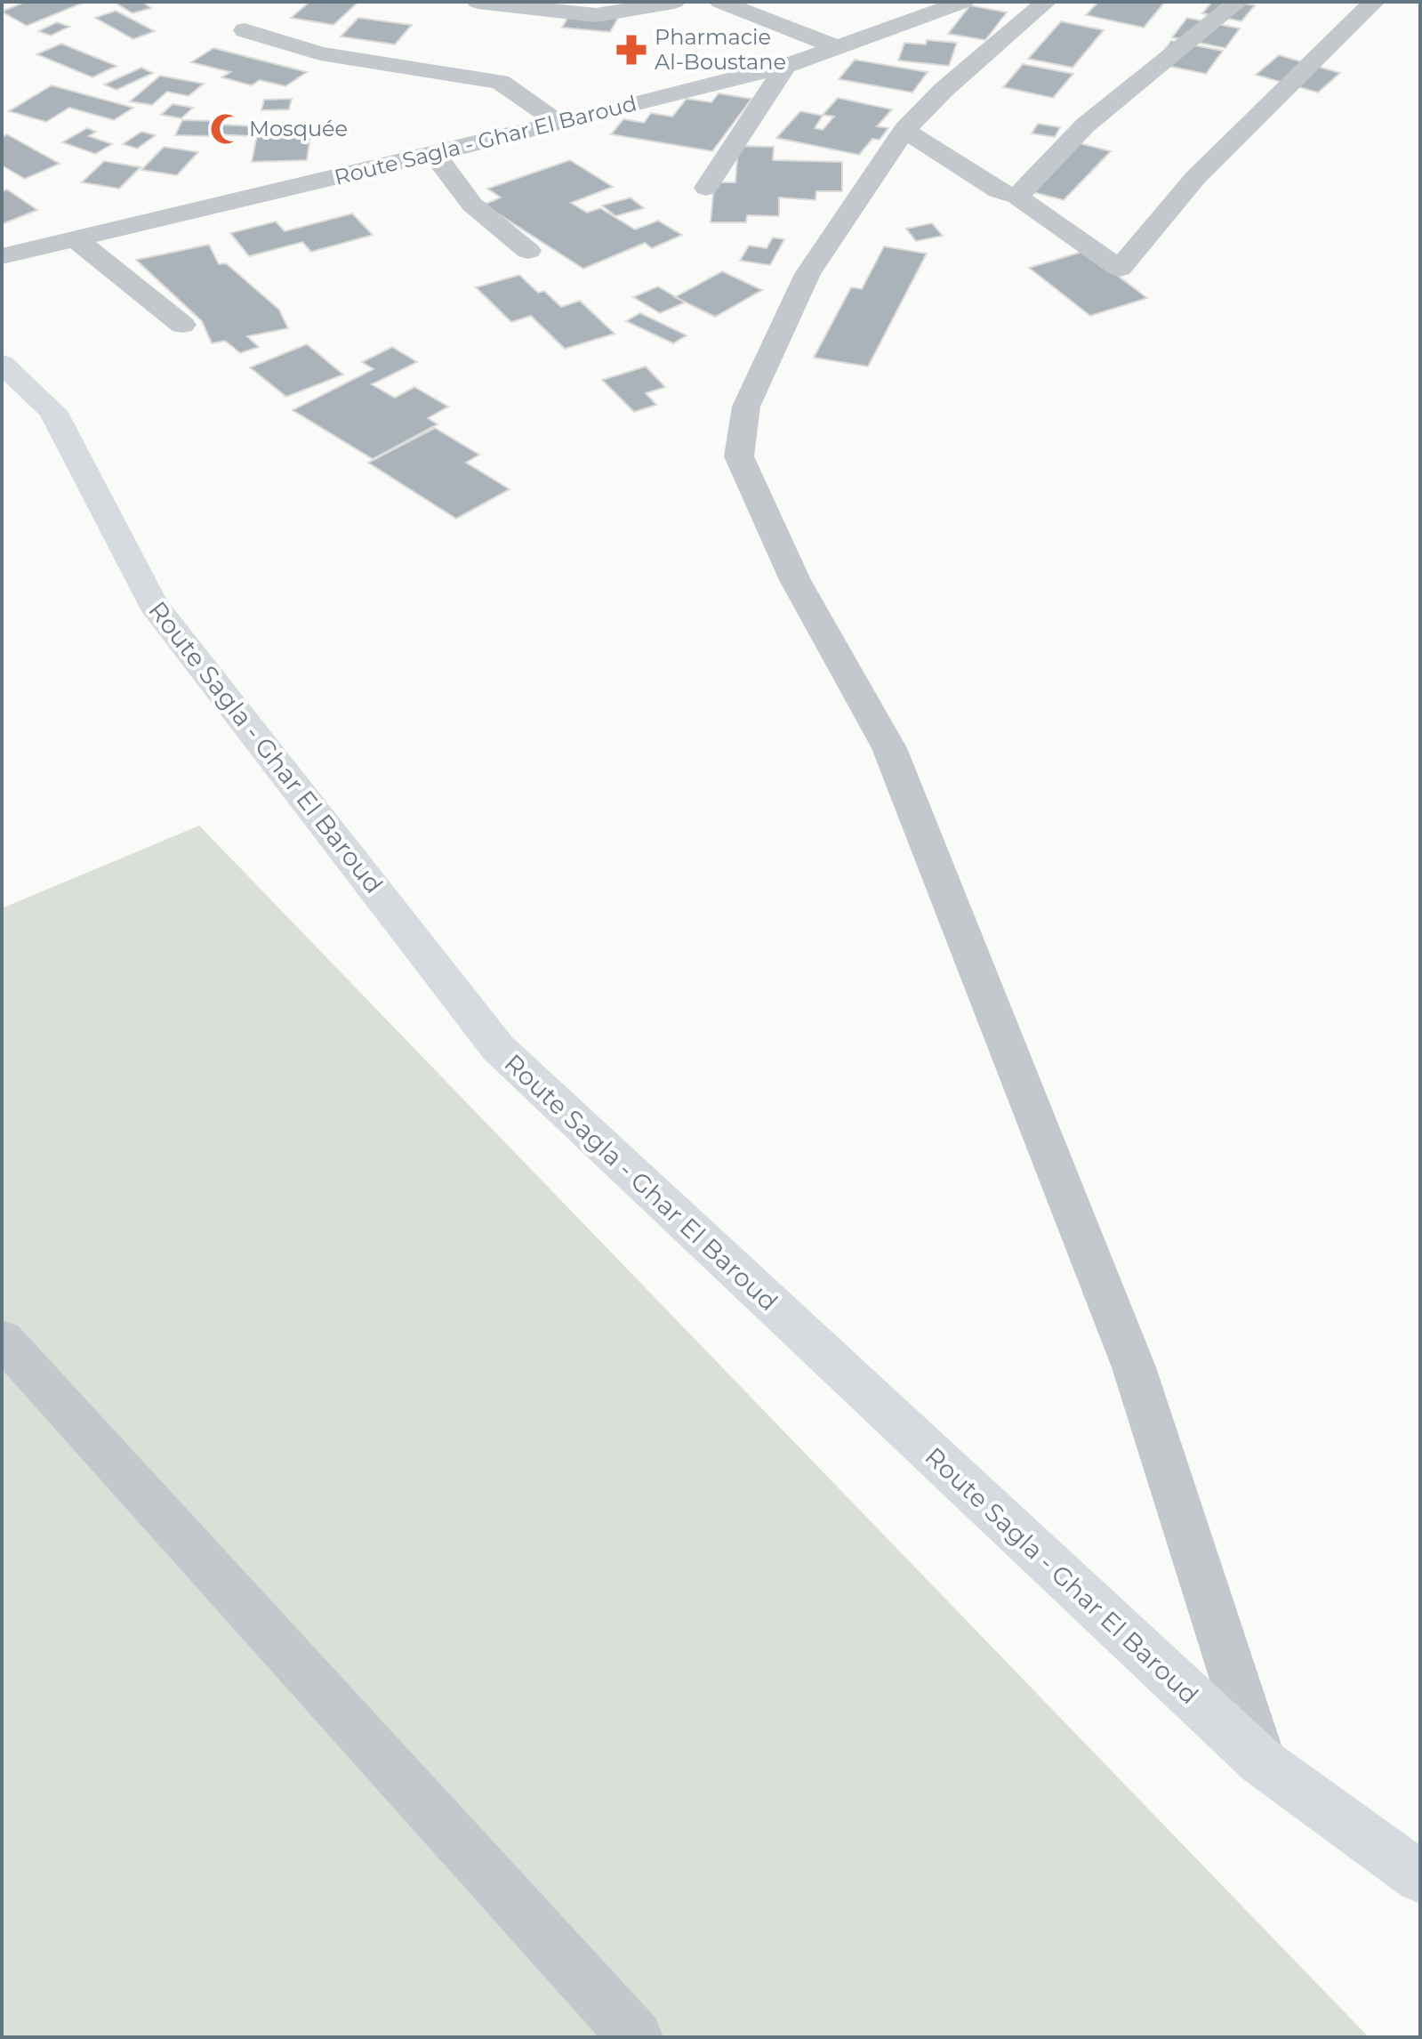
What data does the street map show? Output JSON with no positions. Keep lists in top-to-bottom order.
{
  "streets": {
    "main road": ["Route Sagla - Ghar El Baroud"]
  },
  "places": {
    "pharmacy": ["Pharmacie Al-Boustane"],
    "mosque": ["Mosquée"]
  }
}
